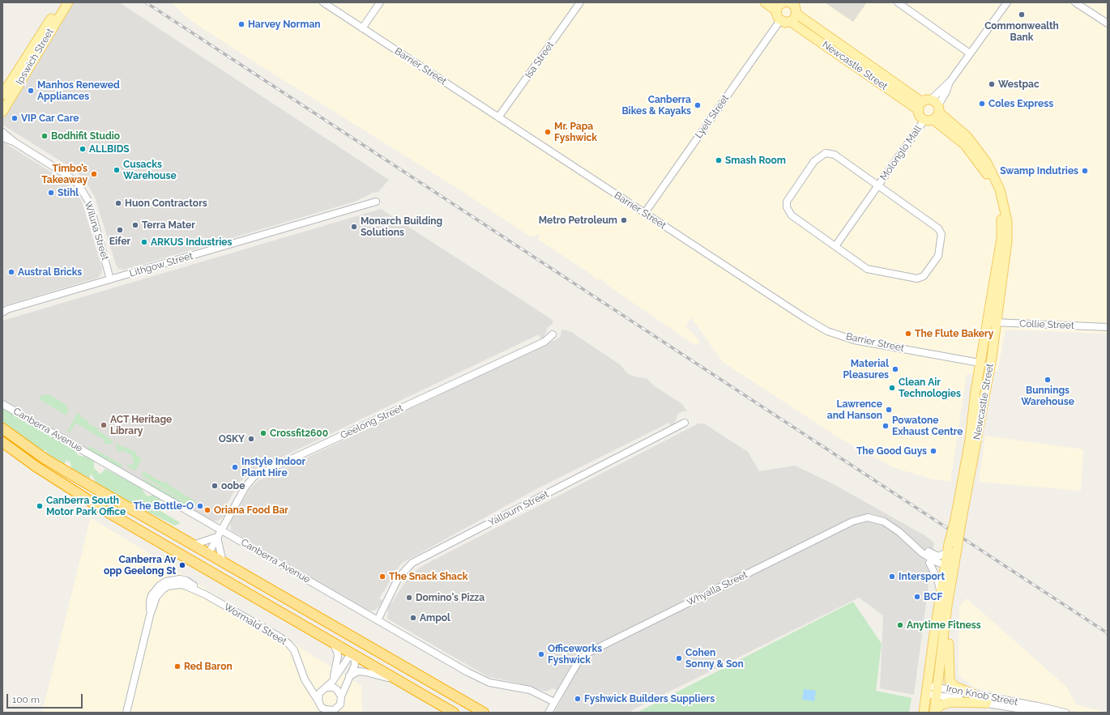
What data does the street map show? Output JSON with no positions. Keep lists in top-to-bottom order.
{
  "streets": {
    "main road": ["Ipswich Street", "Newcastle Street"],
    "street": [
      "Isa Street",
      "Barrier Street",
      "Lyell Street",
      "Molonglo Mall",
      "Wiluna Street",
      "Lithgow Street",
      "Collie Street",
      "Geelong Street",
      "Canberra Avenue",
      "Yallourn Street",
      "Whyalla Street",
      "Wormald Street",
      "Iron Knob Street"
    ]
  },
  "crossings": [
    ["Isa Street", "Barrier Street"],
    ["Newcastle Street", "Barrier Street"],
    ["Newcastle Street", "Molonglo Mall"],
    ["Newcastle Street", "Collie Street"],
    ["Newcastle Street", "Whyalla Street"],
    ["Newcastle Street", "Iron Knob Street"],
    ["Barrier Street", "Lyell Street"],
    ["Wiluna Street", "Lithgow Street"],
    ["Geelong Street", "Canberra Avenue"],
    ["Canberra Avenue", "Yallourn Street"],
    ["Canberra Avenue", "Whyalla Street"]
  ],
  "places": [
    "Commonwealth Bank",
    "Harvey Norman",
    "Westpac",
    "Manhos Renewed Appliances",
    "Coles Express",
    "Canberra Bikes & Kayaks",
    "VIP Car Care",
    "Mr. Papa Fyshwick",
    "Bodhifit Studio",
    "ALLBIDS",
    "Smash Room",
    "Cusacks Warehouse",
    "Swamp Indutries",
    "Timbo’s Takeaway",
    "Stihl",
    "Huon Contractors",
    "Metro Petroleum",
    "Terra Mater",
    "Monarch Building Solutions",
    "Eifer",
    "ARKUS Industries",
    "Austral Bricks",
    "The Flute Bakery",
    "Material Pleasures",
    "Bunnings Warehouse",
    "Clean Air Technologies",
    "Lawrence and Hanson",
    "ACT Heritage Library",
    "Powatone Exhaust Centre",
    "Crossfit2600",
    "OSKY",
    "The Good Guys",
    "Instyle Indoor Plant Hire",
    "oobe",
    "Canberra South Motor Park Office",
    "The Bottle-O",
    "Oriana Food Bar",
    "Canberra Av opp Geelong St",
    "The Snack Shack",
    "Intersport",
    "BCF",
    "Domino's Pizza",
    "Ampol",
    "Anytime Fitness",
    "Officeworks Fyshwick",
    "Cohen Sonny & Son",
    "Red Baron",
    "Fyshwick Builders Suppliers"
  ],
  "scale_bar": "100 m"
}
